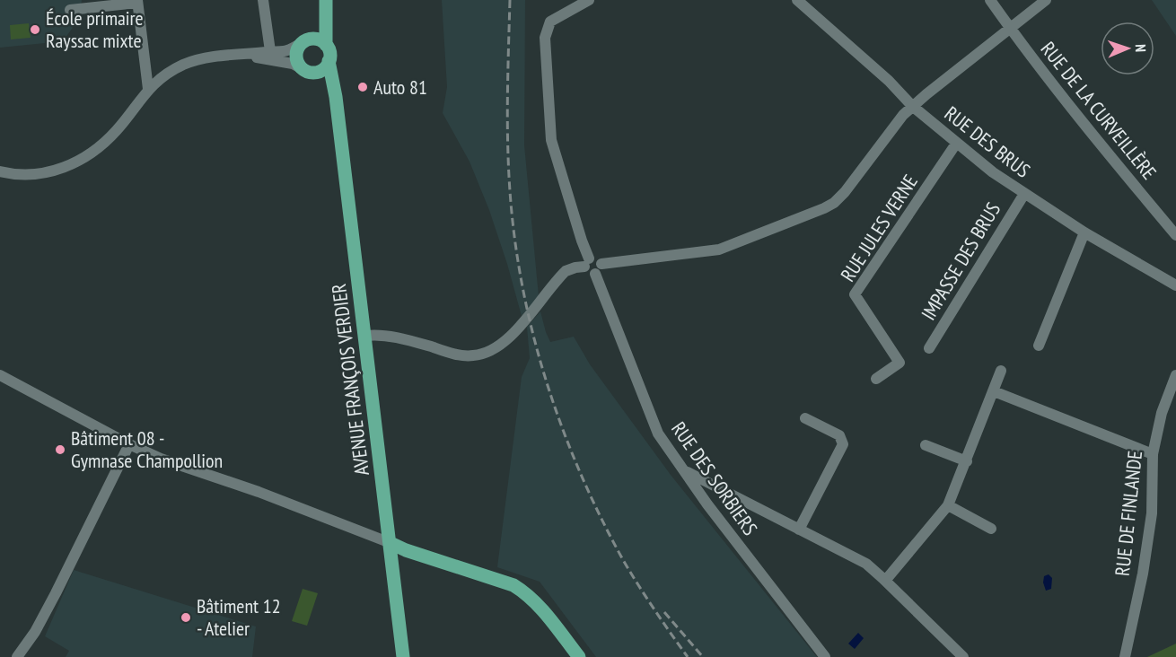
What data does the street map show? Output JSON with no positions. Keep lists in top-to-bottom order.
{
  "streets": {
    "main road": ["AVENUE FRANÇOIS VERDIER"],
    "street": [
      "RUE DE LA CURVEILLÈRE",
      "RUE DES BRUS",
      "RUE JULES VERNE",
      "IMPASSE DES BRUS",
      "RUE DES SORBIERS",
      "RUE DE FINLANDE"
    ]
  },
  "crossings": [
    ["RUE DES BRUS", "RUE JULES VERNE"],
    ["RUE DES BRUS", "IMPASSE DES BRUS"]
  ],
  "places": [
    "École primaire Rayssac mixte",
    "Auto 81",
    "Bâtiment 08 - Gymnase Champollion",
    "Bâtiment 12 - Atelier"
  ],
  "north": "right"
}
